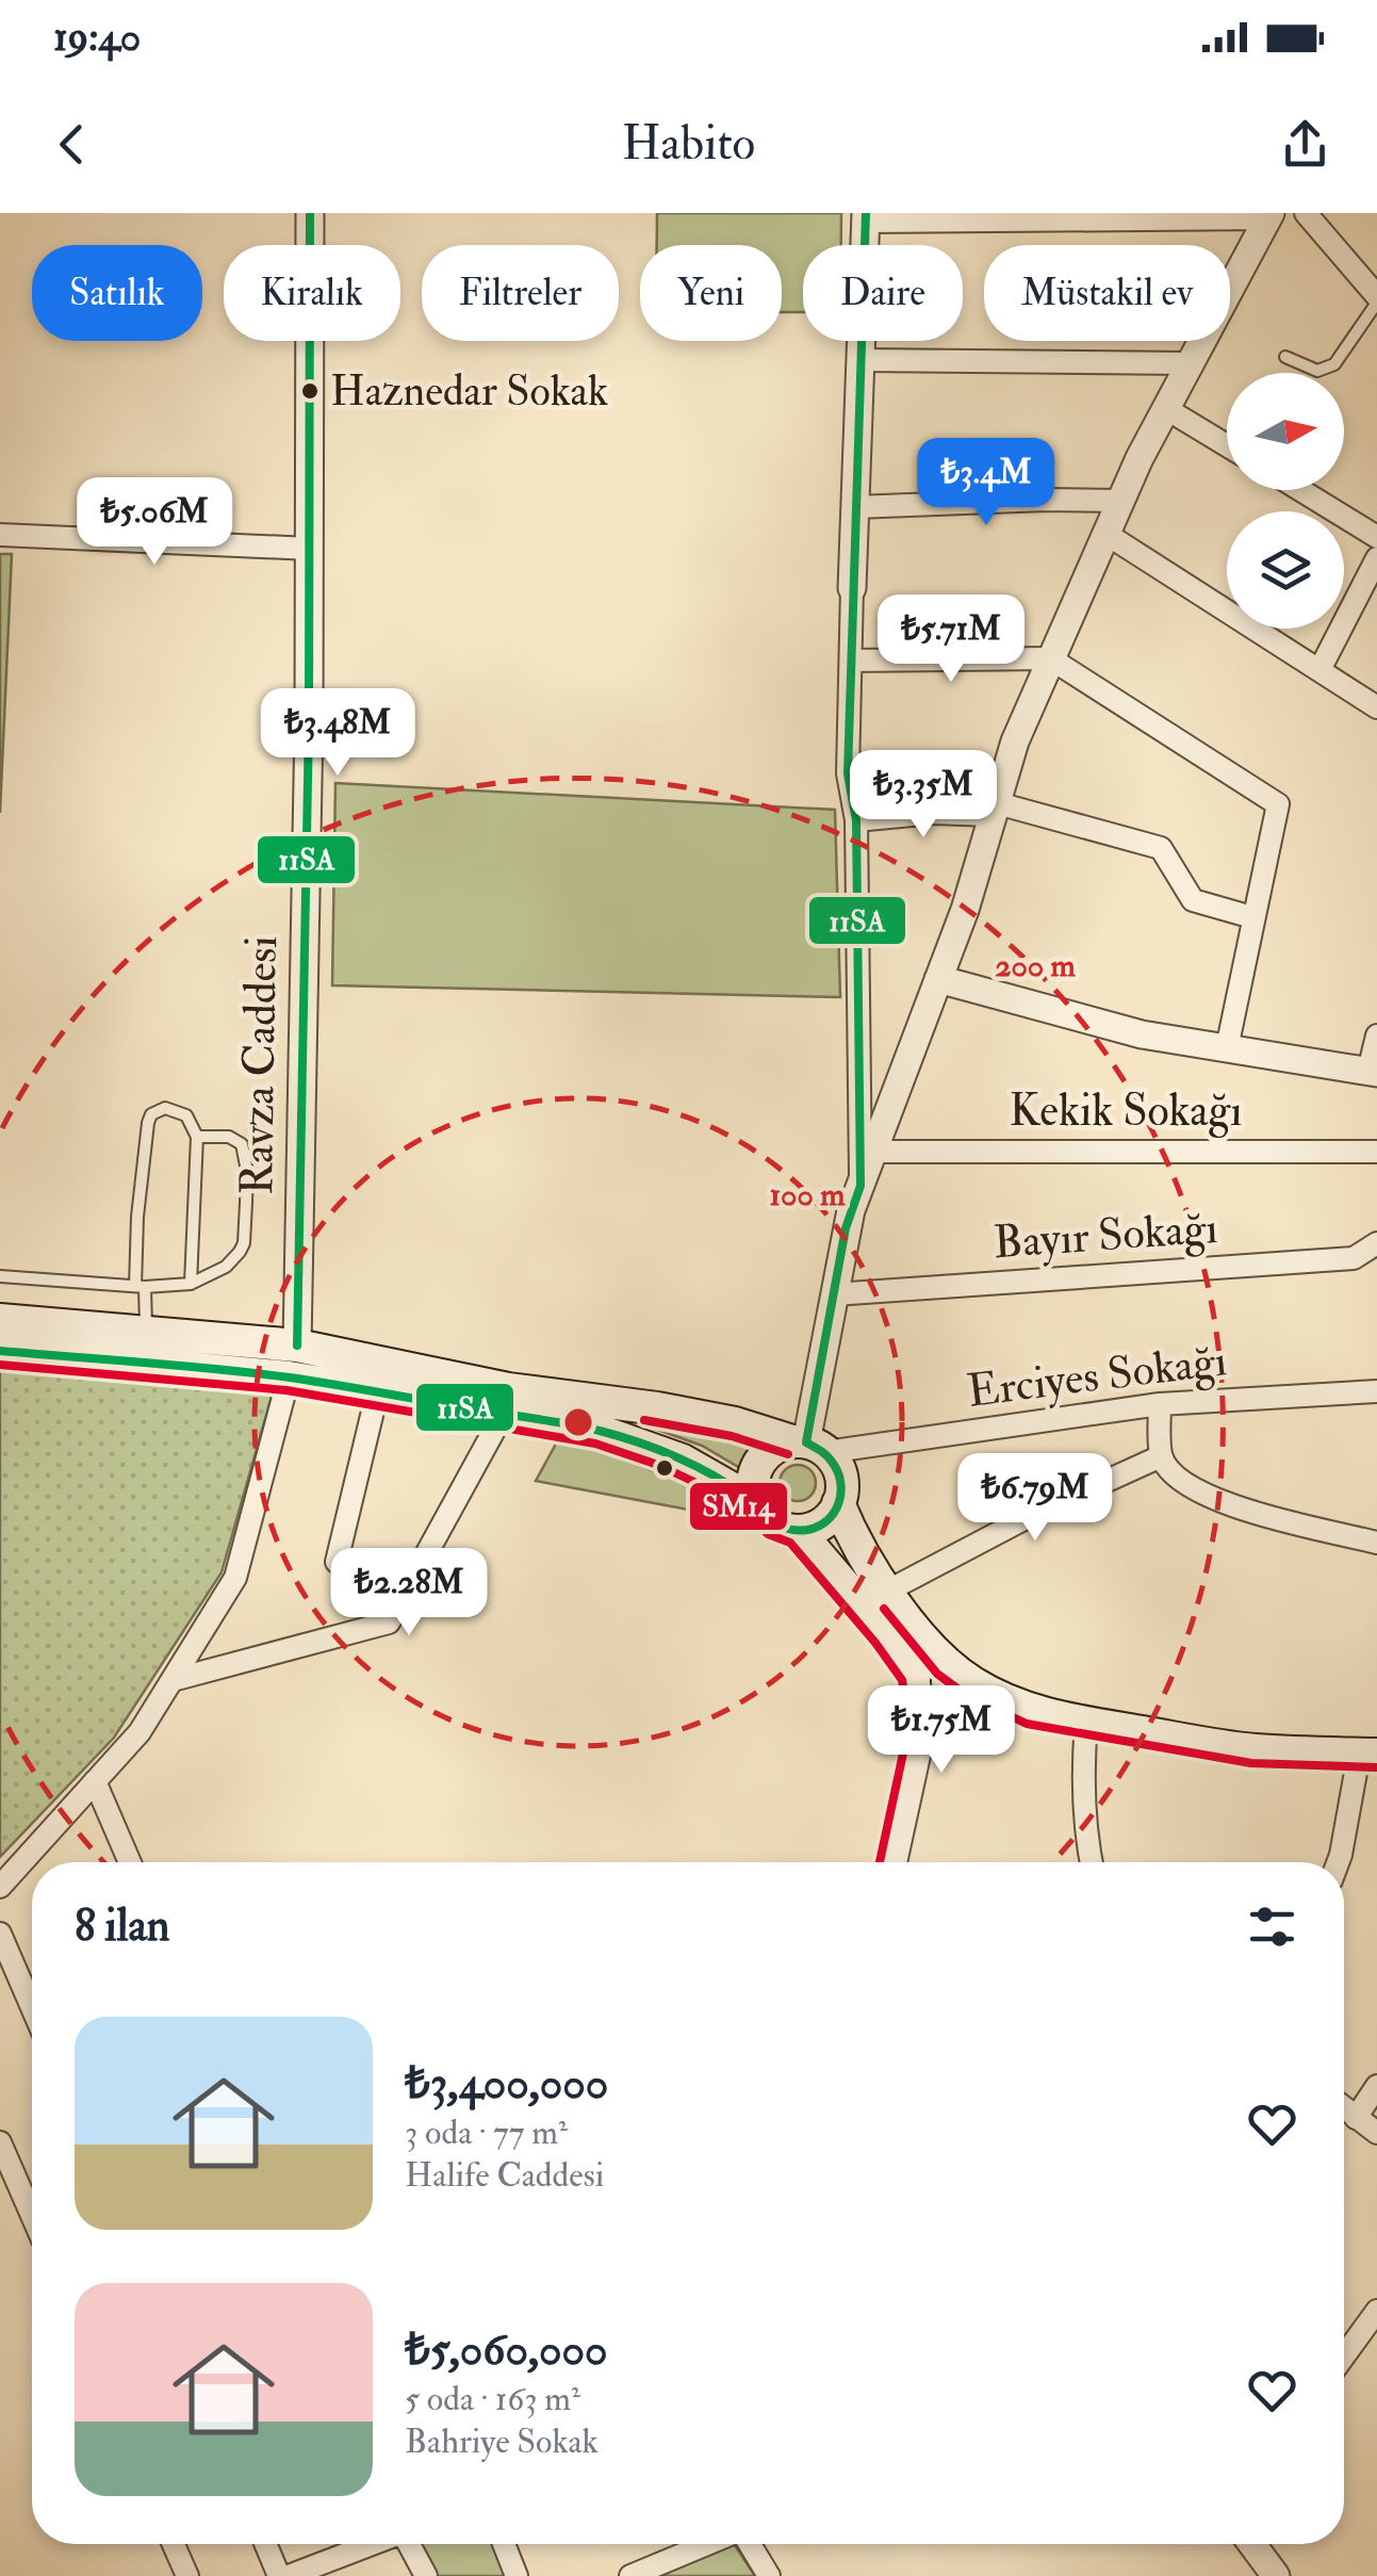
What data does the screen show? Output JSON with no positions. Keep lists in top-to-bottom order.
{
  "streets": {
    "street": [
      "Ravza Caddesi",
      "Kekik Sokağı",
      "Bayır Sokağı",
      "Erciyes Sokağı"
    ]
  },
  "places": ["Haznedar Sokak"],
  "lines": ["transit line 11SA", "transit line SM14"],
  "north": "right",
  "page": {
    "status": "19:40",
    "header": "Habito",
    "chip": [
      "Satılık",
      "Kiralık",
      "Filtreler",
      "Yeni",
      "Daire",
      "Müstakil ev"
    ],
    "price": [
      "₺3.4M",
      "₺5.06M",
      "₺5.71M",
      "₺3.48M",
      "₺3.35M",
      "₺6.79M",
      "₺2.28M",
      "₺1.75M"
    ],
    "heading": "8 ilan",
    "list": [
      {
        "name": "₺3,400,000",
        "note": "3 oda · 77 m² · Halife Caddesi"
      },
      {
        "name": "₺5,060,000",
        "note": "5 oda · 163 m² · Bahriye Sokak"
      }
    ]
  },
  "rings": ["200 m", "100 m"]
}
